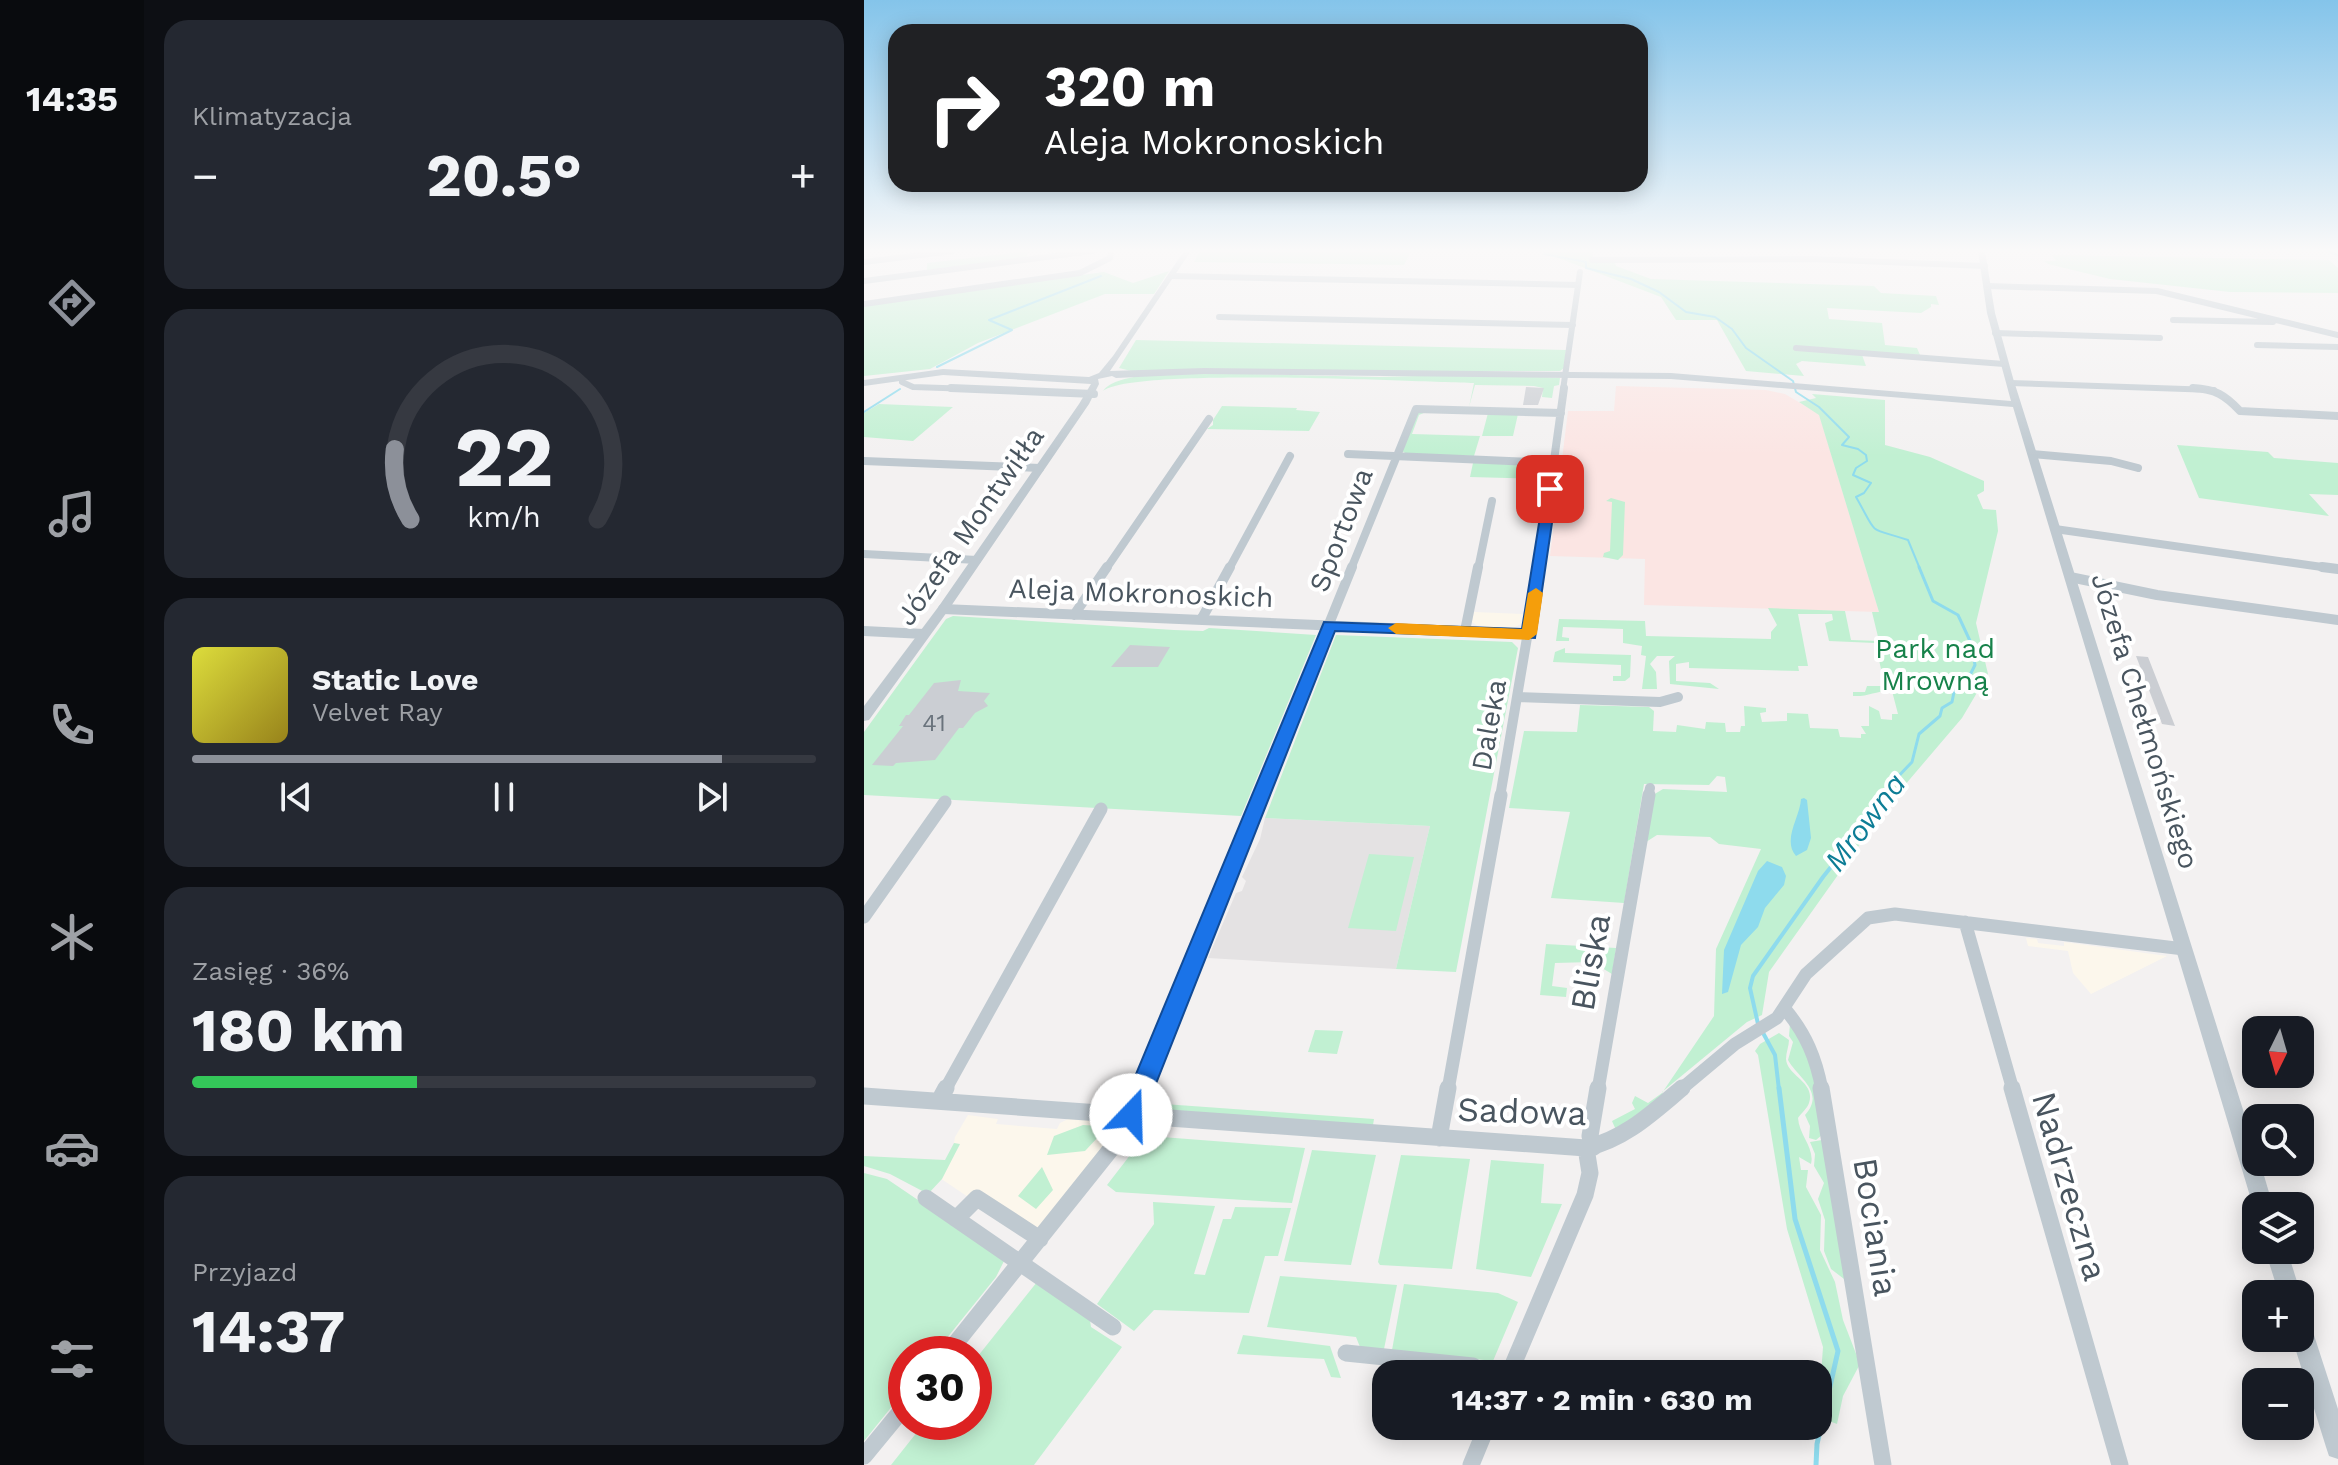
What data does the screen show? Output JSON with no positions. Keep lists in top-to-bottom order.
{
  "streets": {
    "street": [
      "Józefa Montwiłła",
      "Sportowa",
      "Aleja Mokronoskich",
      "Józefa Chełmońskiego",
      "Daleka",
      "Bliska",
      "Sadowa",
      "Nadrzeczna",
      "Bociania"
    ]
  },
  "crossings": [
    ["Józefa Montwiłła", "Aleja Mokronoskich"],
    ["Sportowa", "Aleja Mokronoskich"],
    ["Sportowa", "Daleka"],
    ["Sportowa", "Sadowa"],
    ["Aleja Mokronoskich", "Daleka"],
    ["Józefa Chełmońskiego", "Sadowa"],
    ["Daleka", "Sadowa"],
    ["Bliska", "Sadowa"],
    ["Sadowa", "Nadrzeczna"],
    ["Sadowa", "Bociania"]
  ],
  "water": ["Mrowna"],
  "parks": ["Park nad Mrowną"],
  "house_numbers": ["41"],
  "north": "bottom",
  "page": {
    "tabs": "14:35",
    "tile": [
      "Klimatyzacja",
      ["Zasięg · 36%", "180 km"],
      ["Przyjazd", "14:37"]
    ],
    "turn": ["320 m", "Aleja Mokronoskich"],
    "heat": ["−", "20.5°", "+"],
    "song": ["Static Love", "Velvet Ray"],
    "map_buttons": ["+", "−"],
    "limit": "30",
    "trip": "14:37 · 2 min · 630 m",
    "gauge": ["22", "km/h"]
  }
}
